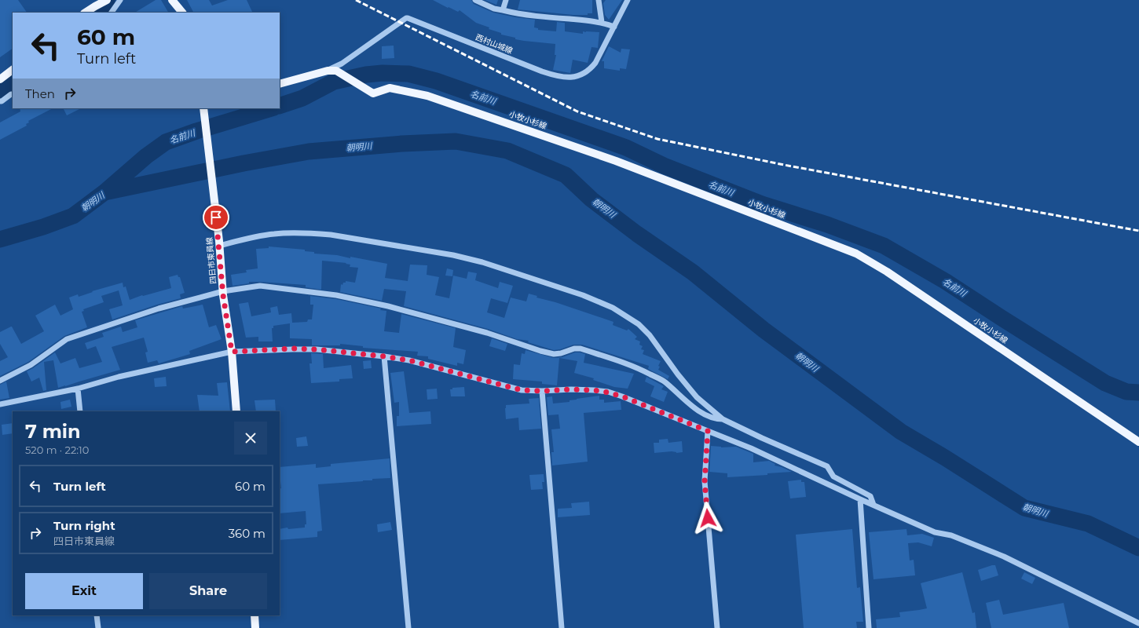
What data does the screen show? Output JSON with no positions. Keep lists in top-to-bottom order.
{
  "streets": {
    "main road": ["小牧小杉線", "四日市東員線"],
    "street": ["西村山城線"]
  },
  "crossings": [
    ["西村山城線", "小牧小杉線"]
  ],
  "water": ["名前川", "朝明川"],
  "page": {
    "turn": ["60 m", "Turn left"],
    "then": "Then",
    "heading": ["7 min", "520 m · 22:10"],
    "list": [
      {
        "name": "Turn left",
        "value": "60 m"
      },
      {
        "name": "Turn right",
        "note": "四日市東員線",
        "value": "360 m"
      }
    ],
    "buttons": ["Exit", "Share"]
  }
}
